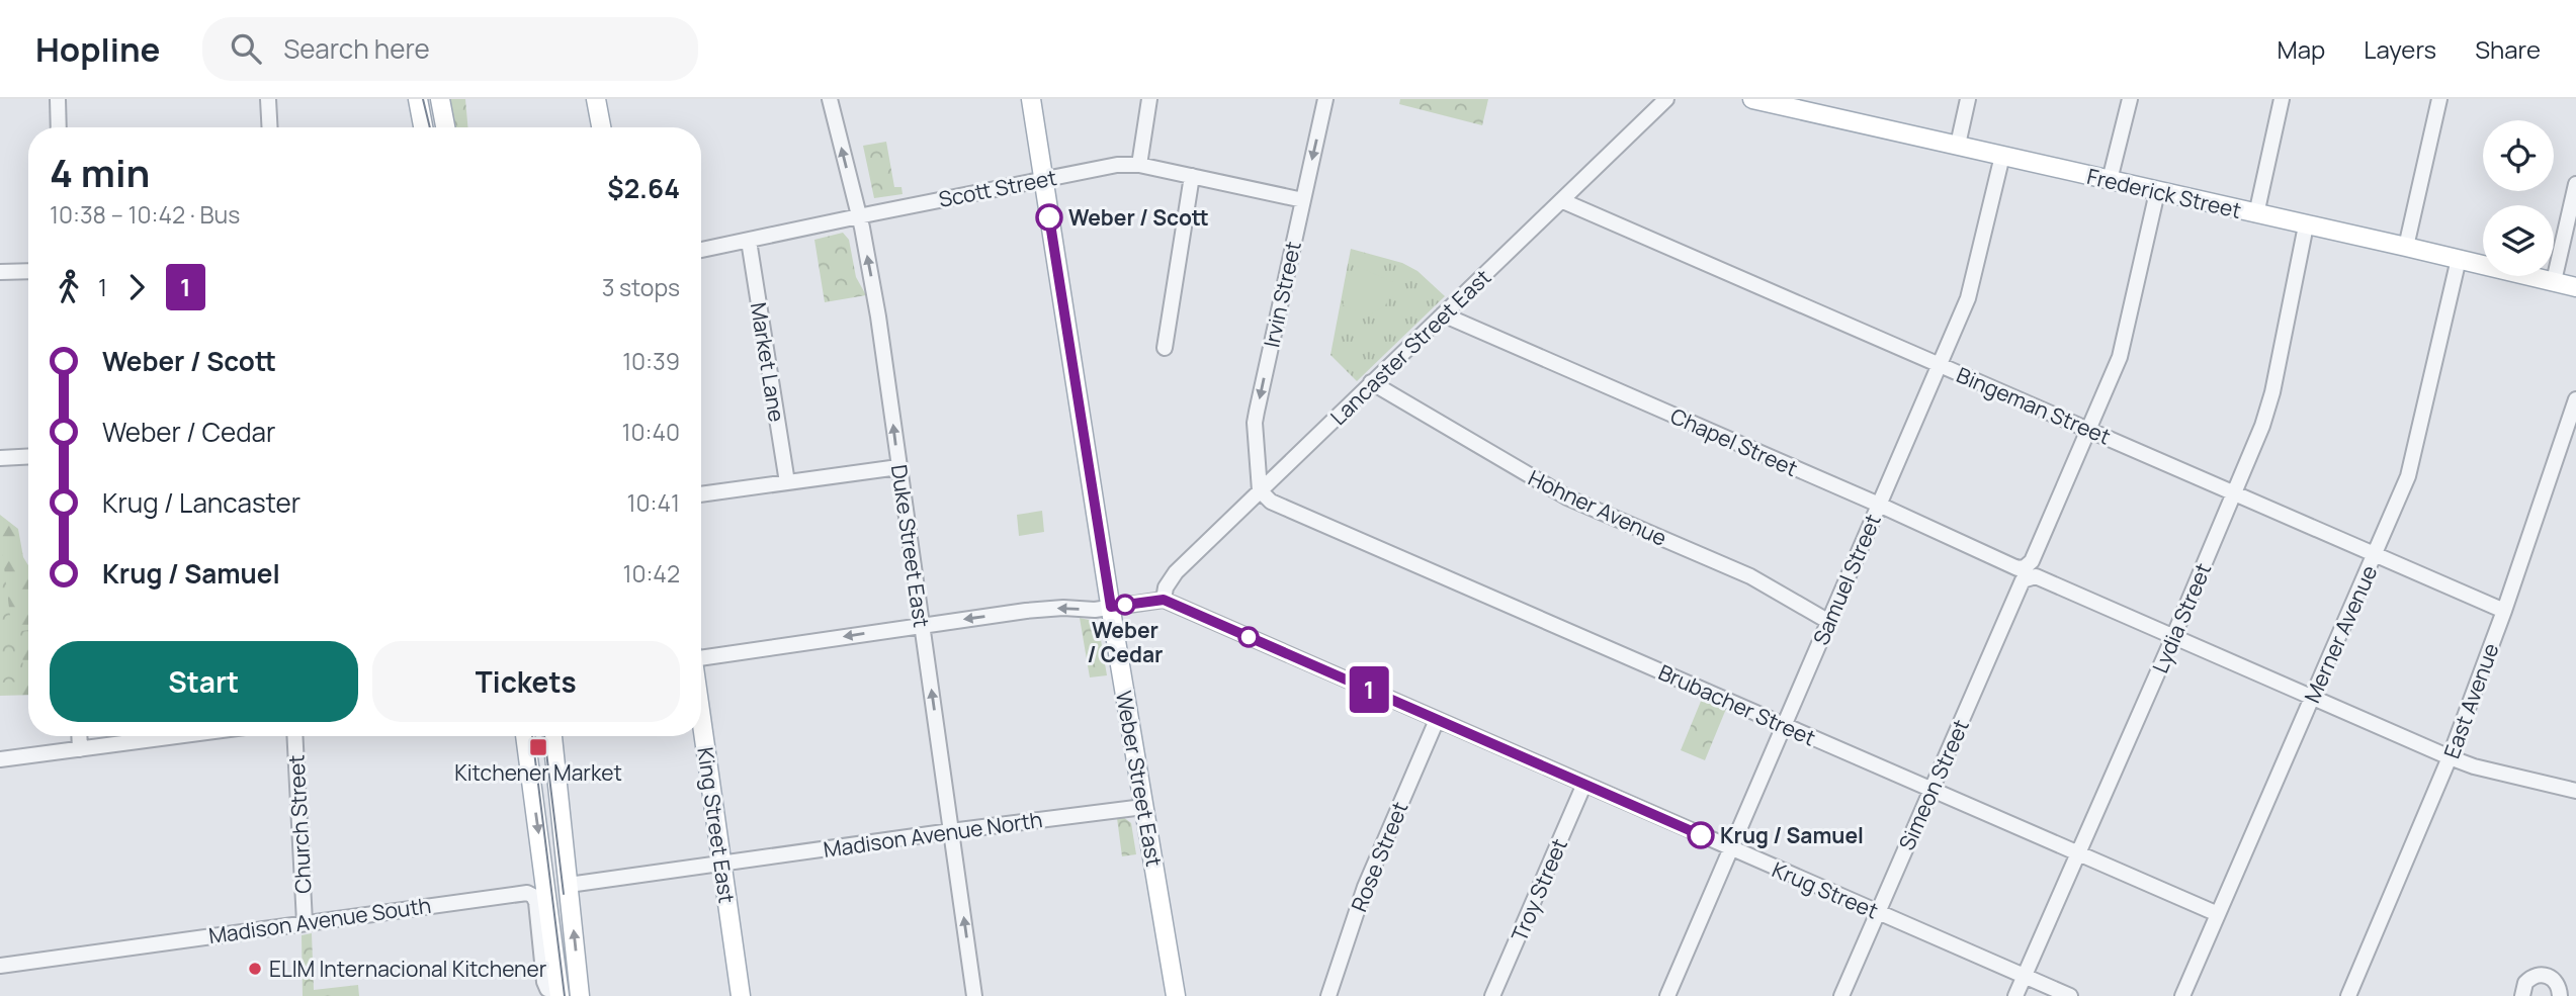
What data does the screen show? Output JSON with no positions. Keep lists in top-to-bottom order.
{
  "streets": {
    "main road": ["Frederick Street", "Weber Street East", "King Street East"],
    "street": [
      "Scott Street",
      "Irvin Street",
      "Lancaster Street East",
      "Market Lane",
      "Bingeman Street",
      "Chapel Street",
      "Hohner Avenue",
      "Duke Street East",
      "Samuel Street",
      "Lydia Street",
      "Merner Avenue",
      "East Avenue",
      "Brubacher Street",
      "Simeon Street",
      "Church Street",
      "Madison Avenue North",
      "Rose Street",
      "Troy Street",
      "Krug Street",
      "Madison Avenue South"
    ]
  },
  "crossings": [
    ["Scott Street", "Irvin Street"],
    ["Scott Street", "Market Lane"],
    ["Scott Street", "Duke Street East"],
    ["Scott Street", "Weber Street East"],
    ["Frederick Street", "Samuel Street"],
    ["Frederick Street", "Lydia Street"],
    ["Frederick Street", "Merner Avenue"],
    ["Frederick Street", "Simeon Street"],
    ["Irvin Street", "Lancaster Street East"],
    ["Irvin Street", "Brubacher Street"],
    ["Lancaster Street East", "Bingeman Street"],
    ["Lancaster Street East", "Chapel Street"],
    ["Lancaster Street East", "Hohner Avenue"],
    ["Lancaster Street East", "Brubacher Street"],
    ["Lancaster Street East", "Krug Street"],
    ["Bingeman Street", "Samuel Street"],
    ["Bingeman Street", "Lydia Street"],
    ["Bingeman Street", "Merner Avenue"],
    ["Bingeman Street", "East Avenue"],
    ["Bingeman Street", "Simeon Street"],
    ["Chapel Street", "Samuel Street"],
    ["Chapel Street", "Lydia Street"],
    ["Chapel Street", "Merner Avenue"],
    ["Chapel Street", "East Avenue"],
    ["Chapel Street", "Simeon Street"],
    ["Hohner Avenue", "Samuel Street"],
    ["Duke Street East", "Madison Avenue North"],
    ["Samuel Street", "Brubacher Street"],
    ["Samuel Street", "Krug Street"],
    ["Lydia Street", "Brubacher Street"],
    ["Lydia Street", "Krug Street"],
    ["Merner Avenue", "Brubacher Street"],
    ["Brubacher Street", "Simeon Street"],
    ["Weber Street East", "Madison Avenue North"],
    ["Simeon Street", "Krug Street"],
    ["Church Street", "Madison Avenue South"],
    ["King Street East", "Madison Avenue North"],
    ["Rose Street", "Krug Street"],
    ["Troy Street", "Krug Street"]
  ],
  "one_way": ["Duke Street East"],
  "places": {
    "other": [
      "Weber / Scott",
      "Weber / Cedar",
      "Krug / Samuel",
      "ELIM Internacional Kitchener"
    ],
    "transit": ["Kitchener Market"]
  },
  "lines": ["bus line 1"],
  "page": {
    "header": "Hopline",
    "search": "Search here",
    "nav": ["Map", "Layers", "Share"],
    "on_map": "1",
    "heading": ["4 min", "10:38 – 10:42 · Bus", "$2.64"],
    "legs": ["1", "1", "3 stops"],
    "list": [
      {
        "name": "Weber / Scott",
        "value": "10:39"
      },
      {
        "name": "Weber / Cedar",
        "value": "10:40"
      },
      {
        "name": "Krug / Lancaster",
        "value": "10:41"
      },
      {
        "name": "Krug / Samuel",
        "value": "10:42"
      }
    ],
    "buttons": ["Start", "Tickets"]
  }
}
